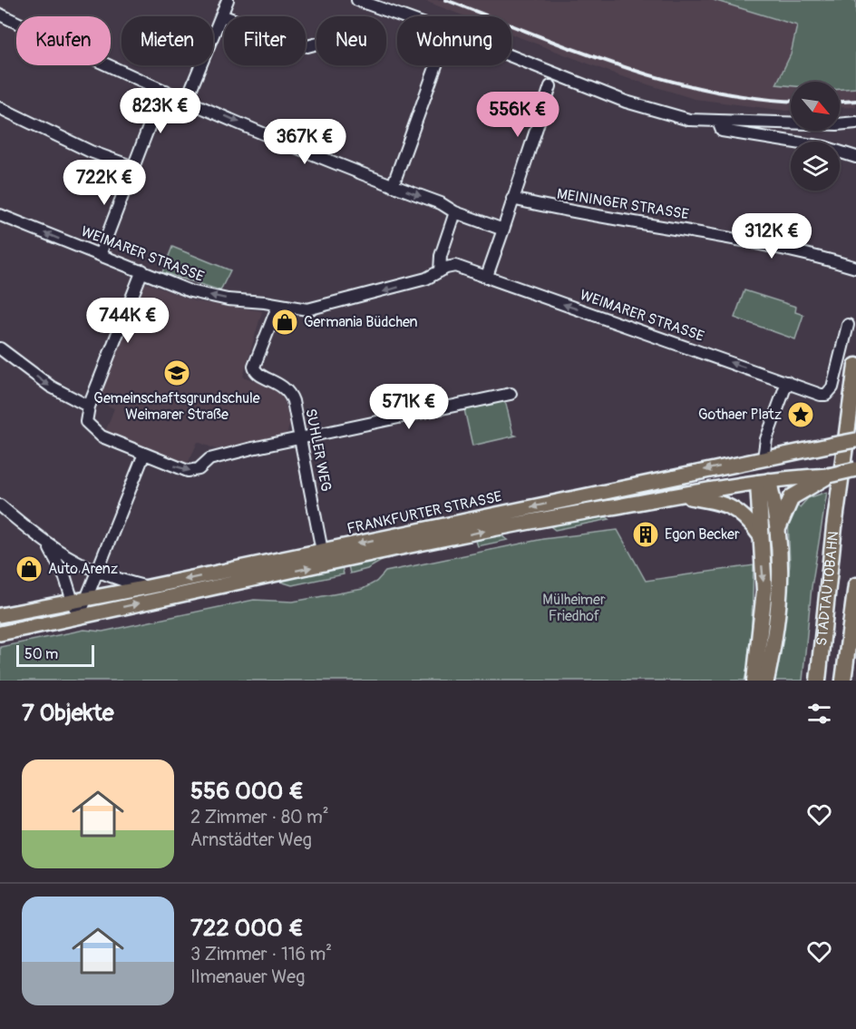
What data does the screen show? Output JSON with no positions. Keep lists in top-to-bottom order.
{
  "streets": {
    "highway": ["STADTAUTOBAHN"],
    "main road": ["FRANKFURTER STRASSE"],
    "street": ["MEININGER STRASSE", "WEIMARER STRASSE", "SUHLER WEG"]
  },
  "crossings": [
    ["WEIMARER STRASSE", "SUHLER WEG"],
    ["SUHLER WEG", "FRANKFURTER STRASSE"]
  ],
  "one_way": ["WEIMARER STRASSE"],
  "parks": ["Mülheimer Friedhof"],
  "places": {
    "shop": ["Germania Büdchen", "Auto Arenz"],
    "school or university": ["Gemeinschaftsgrundschule Weimarer Straße"],
    "place": ["Gothaer Platz"],
    "building": ["Egon Becker"]
  },
  "scale_bar": "50 m",
  "north": "bottom right",
  "page": {
    "chip": [
      "Kaufen",
      "Mieten",
      "Filter",
      "Neu",
      "Wohnung"
    ],
    "price": [
      "823K €",
      "556K €",
      "367K €",
      "722K €",
      "312K €",
      "744K €",
      "571K €"
    ],
    "scale": "50 m",
    "heading": "7 Objekte",
    "list": [
      {
        "name": "556 000 €",
        "note": "2 Zimmer · 80 m² · Arnstädter Weg"
      },
      {
        "name": "722 000 €",
        "note": "3 Zimmer · 116 m² · Ilmenauer Weg"
      }
    ]
  }
}
